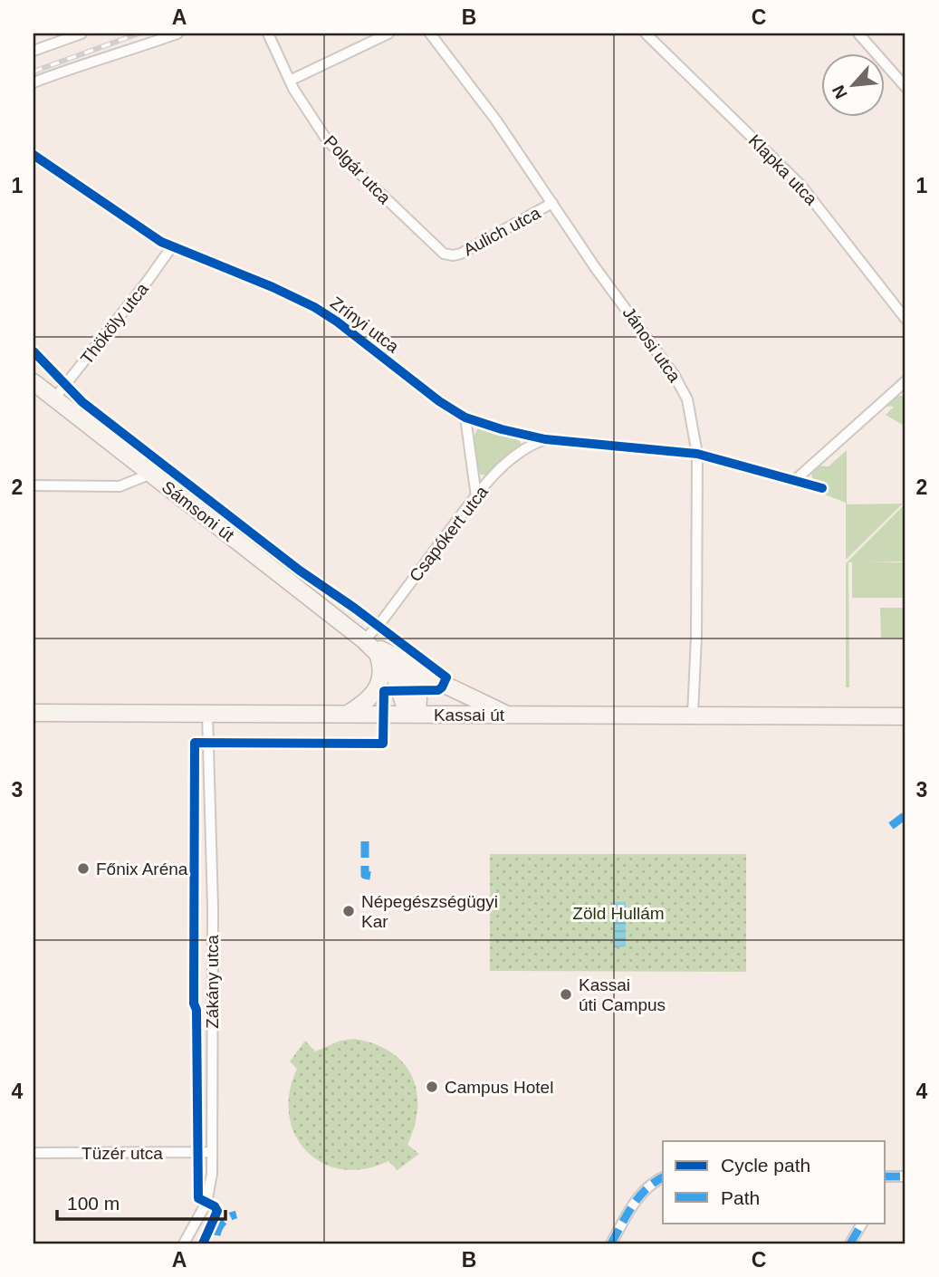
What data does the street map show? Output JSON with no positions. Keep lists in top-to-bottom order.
{
  "streets": {
    "main road": ["Sámsoni út", "Kassai út"],
    "street": [
      "Polgár utca",
      "Klapka utca",
      "Aulich utca",
      "Thököly utca",
      "Zrínyi utca",
      "Jánosi utca",
      "Csapókert utca",
      "Zákány utca",
      "Tüzér utca"
    ]
  },
  "crossings": [
    ["Polgár utca", "Aulich utca"],
    ["Aulich utca", "Jánosi utca"],
    ["Thököly utca", "Zrínyi utca"],
    ["Thököly utca", "Sámsoni út"],
    ["Zrínyi utca", "Jánosi utca"],
    ["Zrínyi utca", "Csapókert utca"],
    ["Jánosi utca", "Kassai út"],
    ["Sámsoni út", "Csapókert utca"],
    ["Sámsoni út", "Kassai út"],
    ["Kassai út", "Zákány utca"],
    ["Zákány utca", "Tüzér utca"]
  ],
  "parks": ["Zöld Hullám"],
  "places": [
    "Főnix Aréna",
    "Népegészségügyi Kar",
    "Kassai úti Campus",
    "Campus Hotel"
  ],
  "legend": ["Cycle path", "Path"],
  "scale_bar": "100 m",
  "north": "bottom left",
  "grid": {
    "columns": ["A", "B", "C"],
    "rows": [
      "1",
      "2",
      "3",
      "4"
    ]
  }
}
